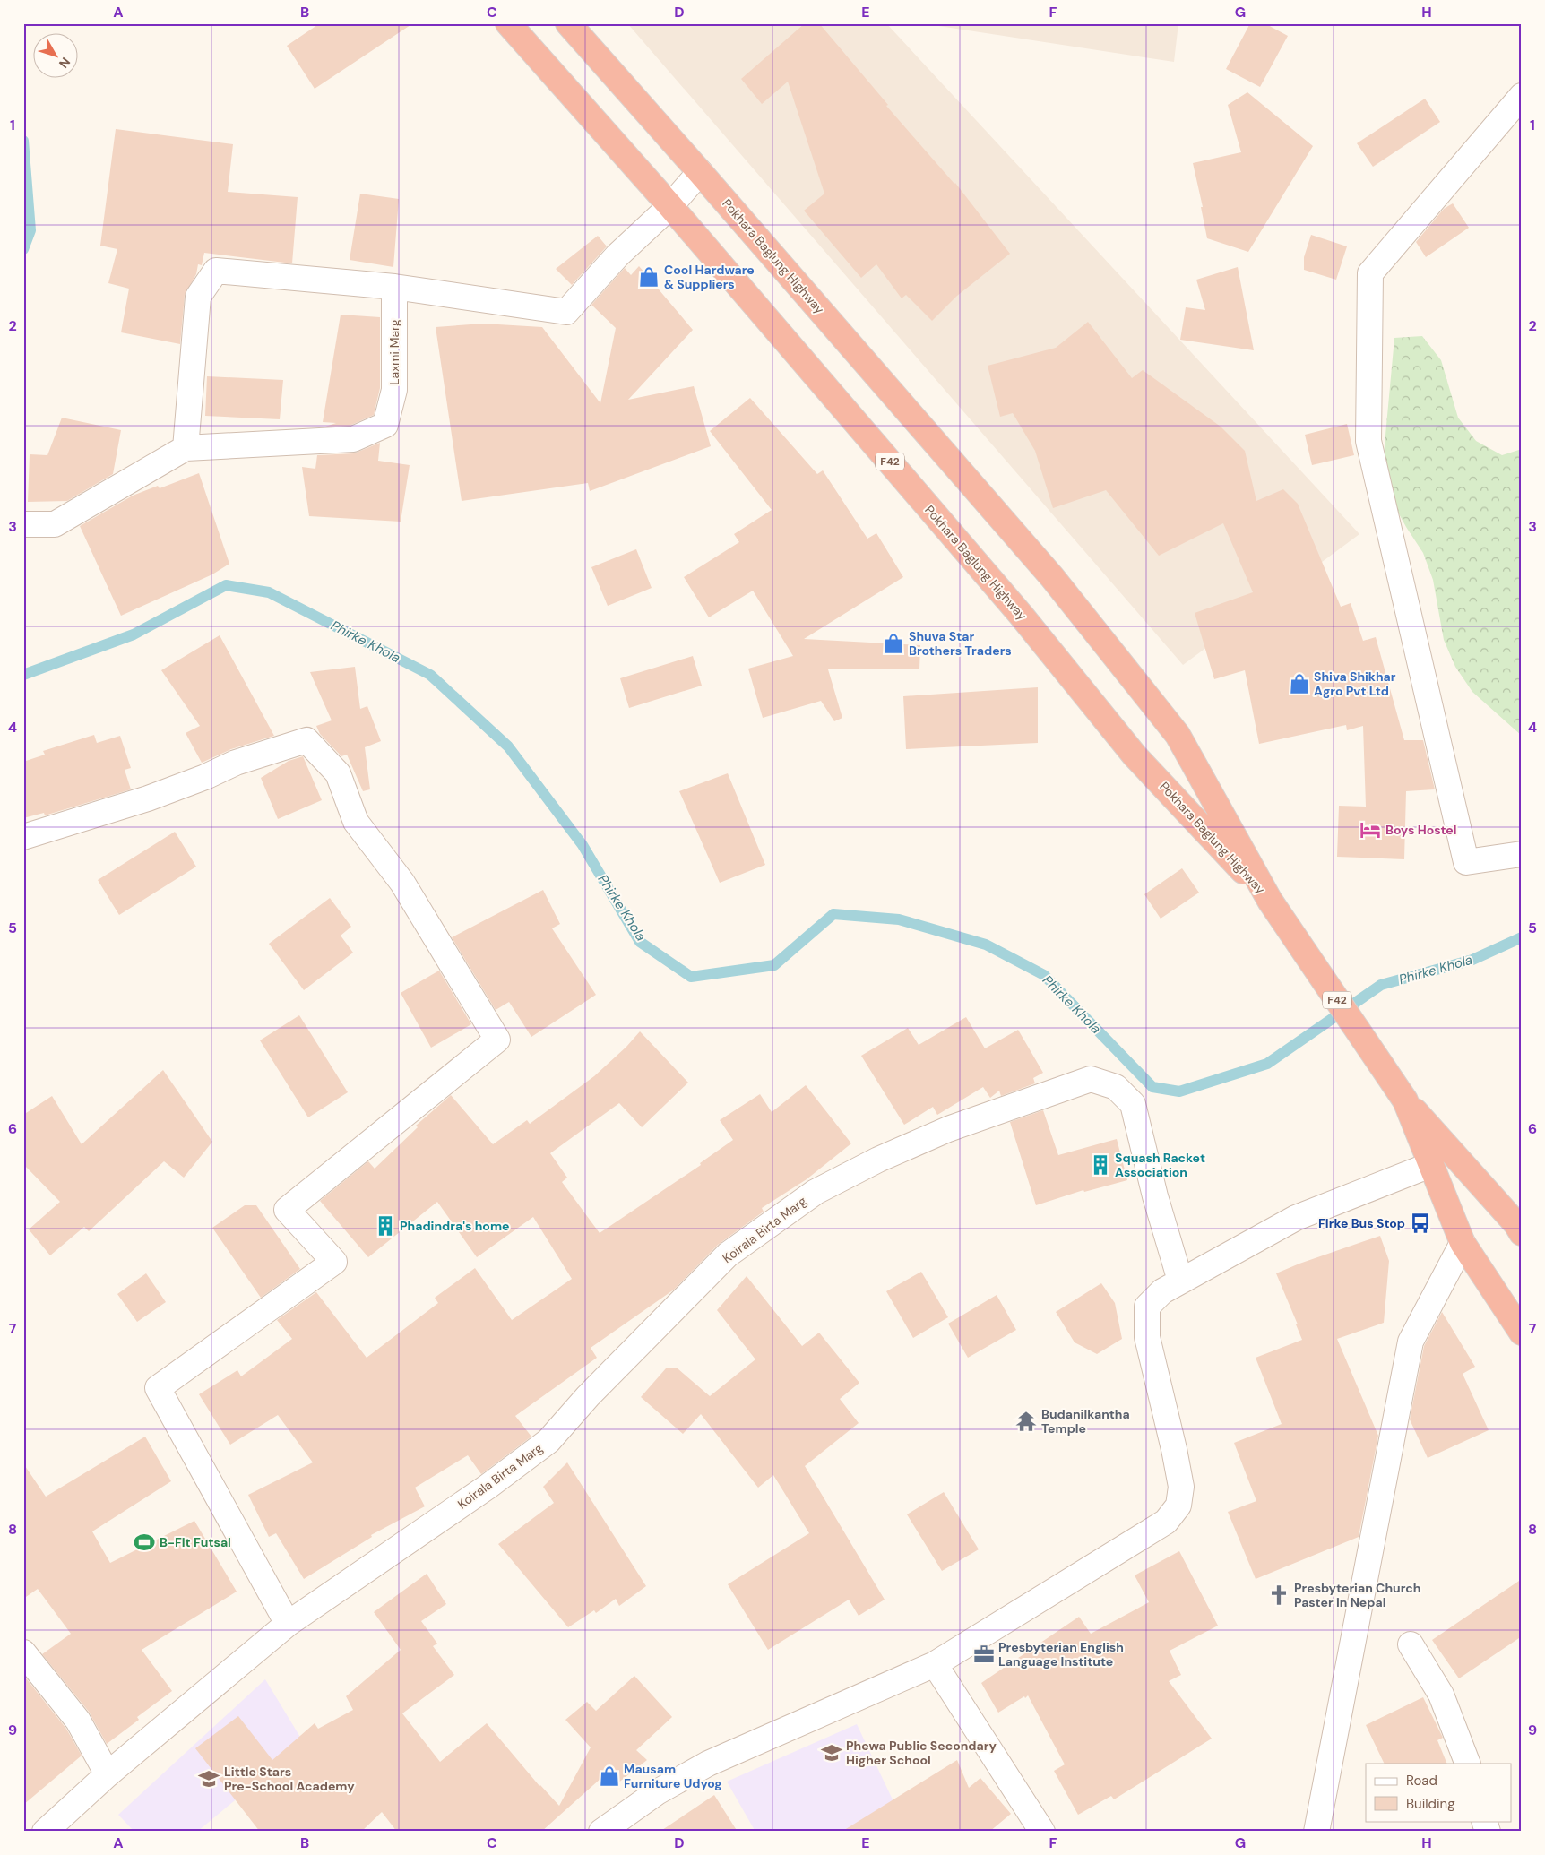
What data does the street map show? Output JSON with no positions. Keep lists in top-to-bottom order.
{
  "streets": {
    "highway": ["Pokhara Baglung Highway", "F42"],
    "street": ["Laxmi Marg", "Koirala Birta Marg"]
  },
  "crossings": [
    ["Pokhara Baglung Highway", "F42"]
  ],
  "water": ["Phirke Khola"],
  "places": {
    "shop": [
      "Cool Hardware & Suppliers",
      "Shuva Star Brothers Traders",
      "Shiva Shikhar Agro Pvt Ltd",
      "Mausam Furniture Udyog"
    ],
    "hotel": ["Boys Hostel"],
    "building": ["Squash Racket Association", "Phadindra's home"],
    "bus stop": ["Firke Bus Stop"],
    "temple": ["Budanilkantha Temple"],
    "sports": ["B-Fit Futsal"],
    "church": ["Presbyterian Church Paster in Nepal"],
    "office": ["Presbyterian English Language Institute"],
    "school or university": ["Phewa Public Secondary Higher School", "Little Stars Pre-School Academy"]
  },
  "legend": ["Road", "Building"],
  "north": "bottom right",
  "grid": {
    "columns": [
      "A",
      "B",
      "C",
      "D",
      "E",
      "F",
      "G",
      "H"
    ],
    "rows": [
      "1",
      "2",
      "3",
      "4",
      "5",
      "6",
      "7",
      "8",
      "9"
    ]
  }
}
